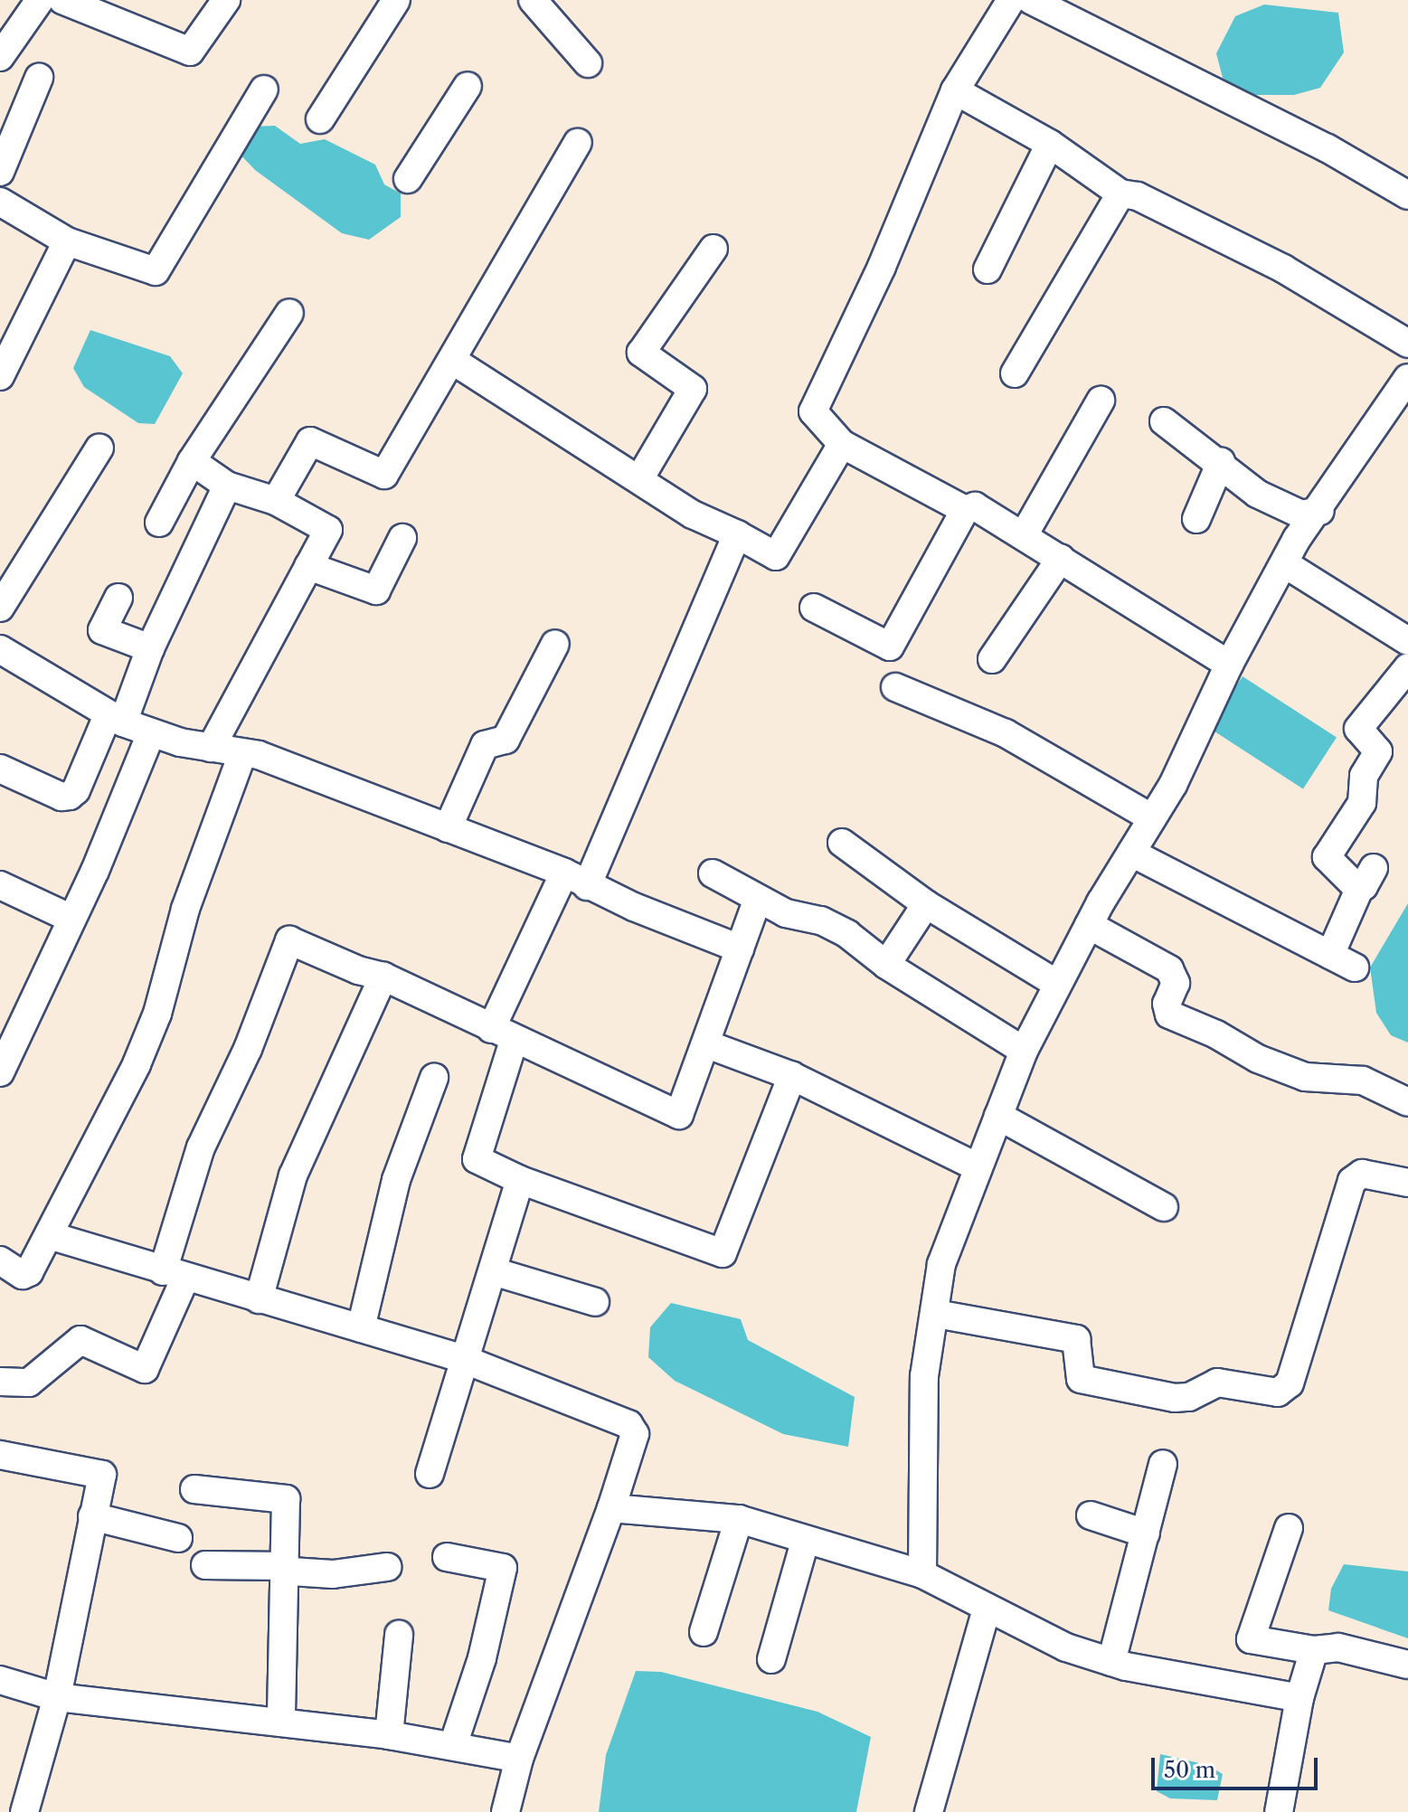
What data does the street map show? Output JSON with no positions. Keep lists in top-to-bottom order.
{
  "scale_bar": "50 m"
}
